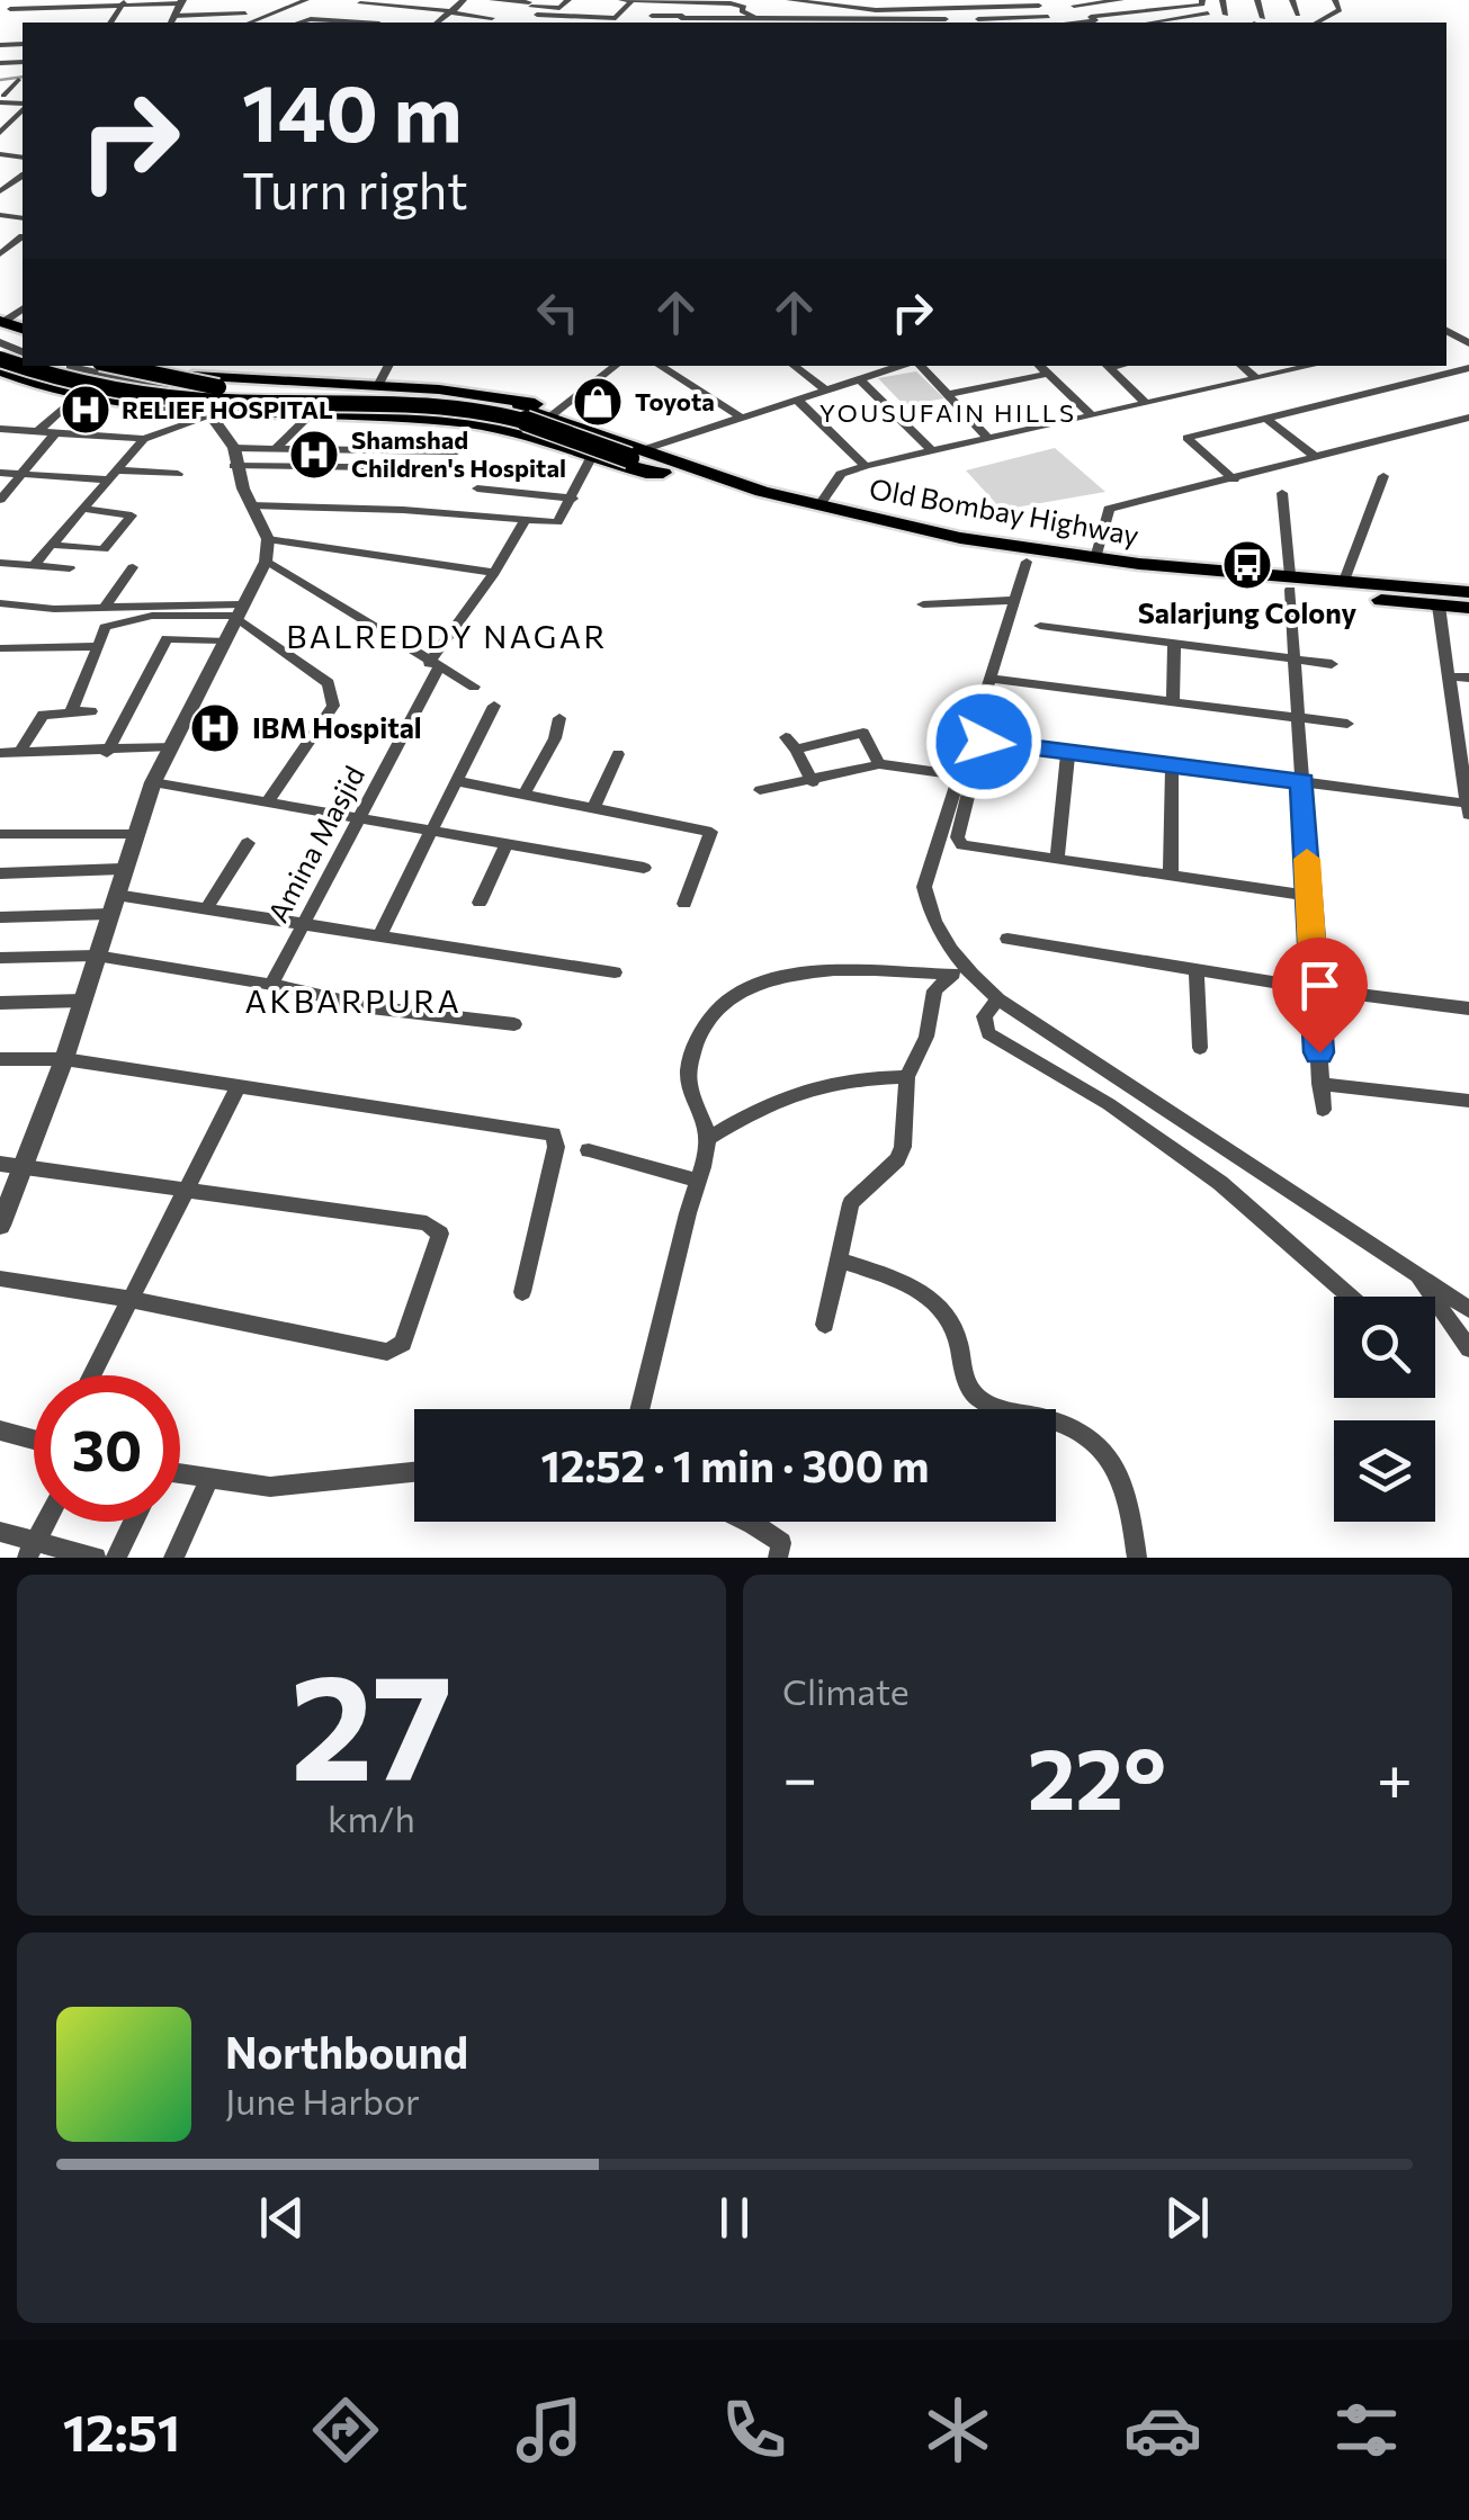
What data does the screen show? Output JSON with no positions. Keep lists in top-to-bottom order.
{
  "streets": {
    "main road": ["Old Bombay Highway"],
    "street": ["Amina Masjid"]
  },
  "districts": ["YOUSUFAIN HILLS", "BALREDDY NAGAR", "AKBARPURA"],
  "places": {
    "shop": ["Toyota"],
    "hospital": ["RELIEF HOSPITAL", "Shamshad Children's Hospital", "IBM Hospital"],
    "bus stop": ["Salarjung Colony"]
  },
  "page": {
    "turn": ["140 m", "Turn right"],
    "limit": "30",
    "trip": "12:52 · 1 min · 300 m",
    "tile": [
      ["27", "km/h"],
      "Climate"
    ],
    "heat": ["−", "22°", "+"],
    "song": ["Northbound", "June Harbor"],
    "tabs": "12:51"
  }
}
